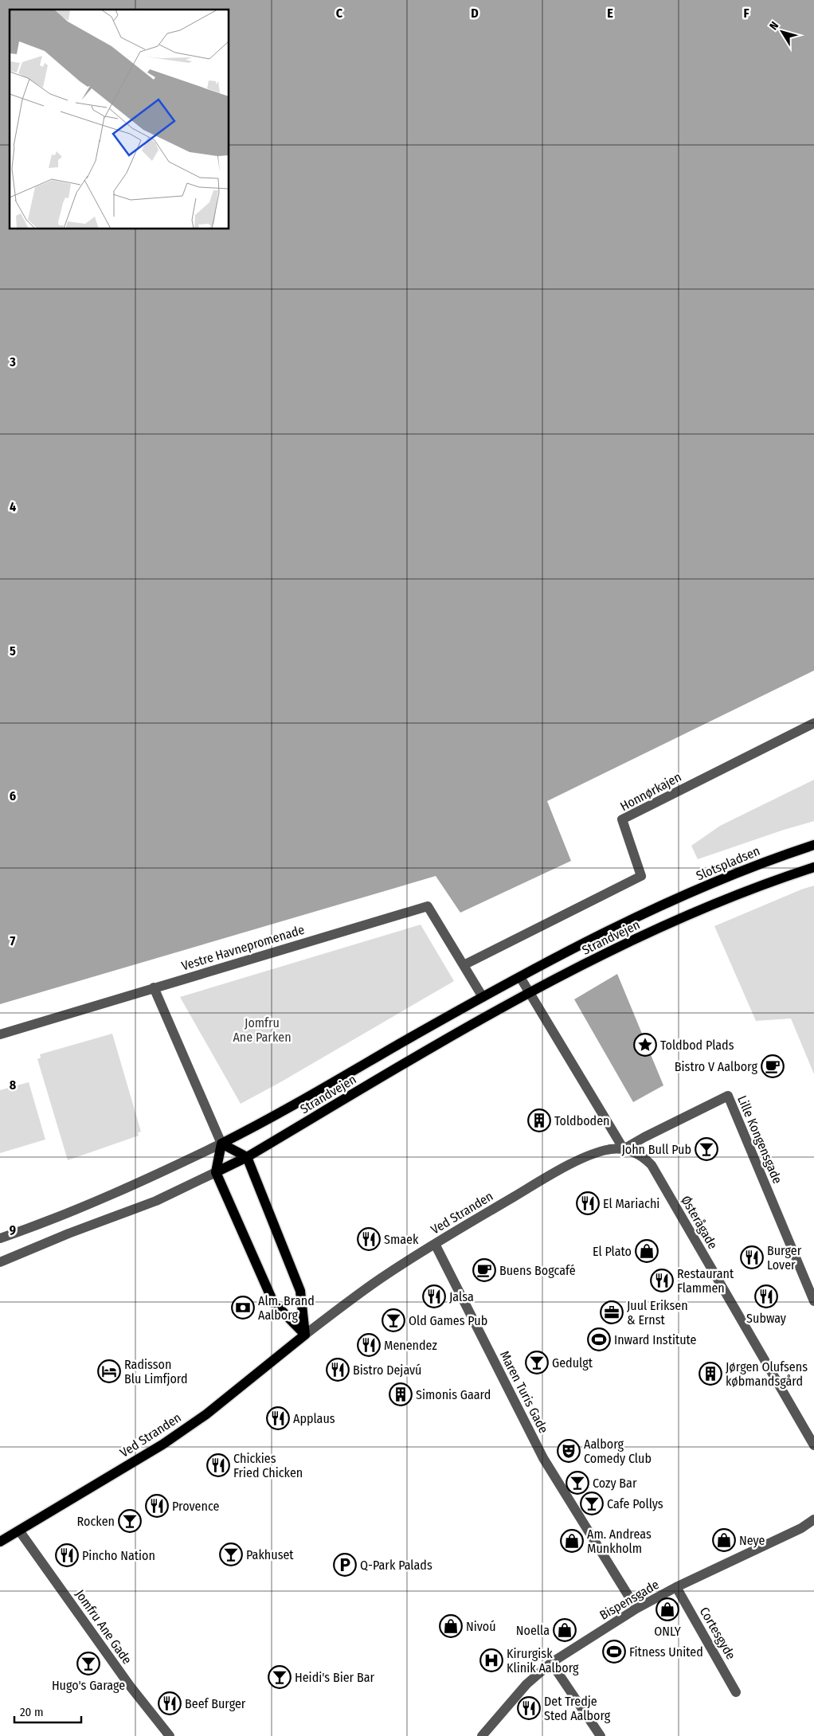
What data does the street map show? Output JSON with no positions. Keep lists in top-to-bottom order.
{
  "streets": {
    "main road": ["Slotspladsen", "Strandvejen", "Ved Stranden"],
    "street": [
      "Honnørkajen",
      "Vestre Havnepromenade",
      "Lille Kongensgade",
      "Østerågade",
      "Maren Turis Gade",
      "Bispensgade",
      "Jomfru Ane Gade",
      "Cortesgyde"
    ]
  },
  "crossings": [
    ["Honnørkajen", "Vestre Havnepromenade"],
    ["Slotspladsen", "Strandvejen"],
    ["Lille Kongensgade", "Ved Stranden"],
    ["Lille Kongensgade", "Østerågade"],
    ["Ved Stranden", "Østerågade"],
    ["Ved Stranden", "Maren Turis Gade"],
    ["Ved Stranden", "Jomfru Ane Gade"],
    ["Maren Turis Gade", "Bispensgade"],
    ["Bispensgade", "Cortesgyde"]
  ],
  "parks": ["Jomfru Ane Parken"],
  "places": {
    "place": ["Toldbod Plads"],
    "cafe": ["Bistro V Aalborg", "Buens Bogcafé"],
    "building": ["Toldboden", "Jørgen Olufsens købmandsgård", "Simonis Gaard"],
    "bar": [
      "John Bull Pub",
      "Old Games Pub",
      "Gedulgt",
      "Cozy Bar",
      "Cafe Pollys",
      "Rocken",
      "Pakhuset",
      "Hugo's Garage",
      "Heidi's Bier Bar"
    ],
    "restaurant": [
      "El Mariachi",
      "Smaek",
      "Burger Lover",
      "Restaurant Flammen",
      "Jalsa",
      "Subway",
      "Menendez",
      "Bistro Dejavú",
      "Applaus",
      "Chickies Fried Chicken",
      "Provence",
      "Pincho Nation",
      "Beef Burger",
      "Det Tredje Sted Aalborg"
    ],
    "shop": [
      "El Plato",
      "Neye",
      "Am. Andreas Munkholm",
      "ONLY",
      "Nivoú",
      "Noella"
    ],
    "bank": ["Alm. Brand Aalborg"],
    "office": ["Juul Eriksen & Ernst"],
    "sports": ["Inward Institute", "Fitness United"],
    "hotel": ["Radisson Blu Limfjord"],
    "theatre": ["Aalborg Comedy Club"],
    "parking": ["Q-Park Palads"],
    "hospital": ["Kirurgisk Klinik Aalborg"]
  },
  "scale_bar": "20 m",
  "north": "top left",
  "grid": {
    "columns": [
      "C",
      "D",
      "E",
      "F"
    ],
    "rows": [
      "3",
      "4",
      "5",
      "6",
      "7",
      "8",
      "9"
    ]
  }
}
